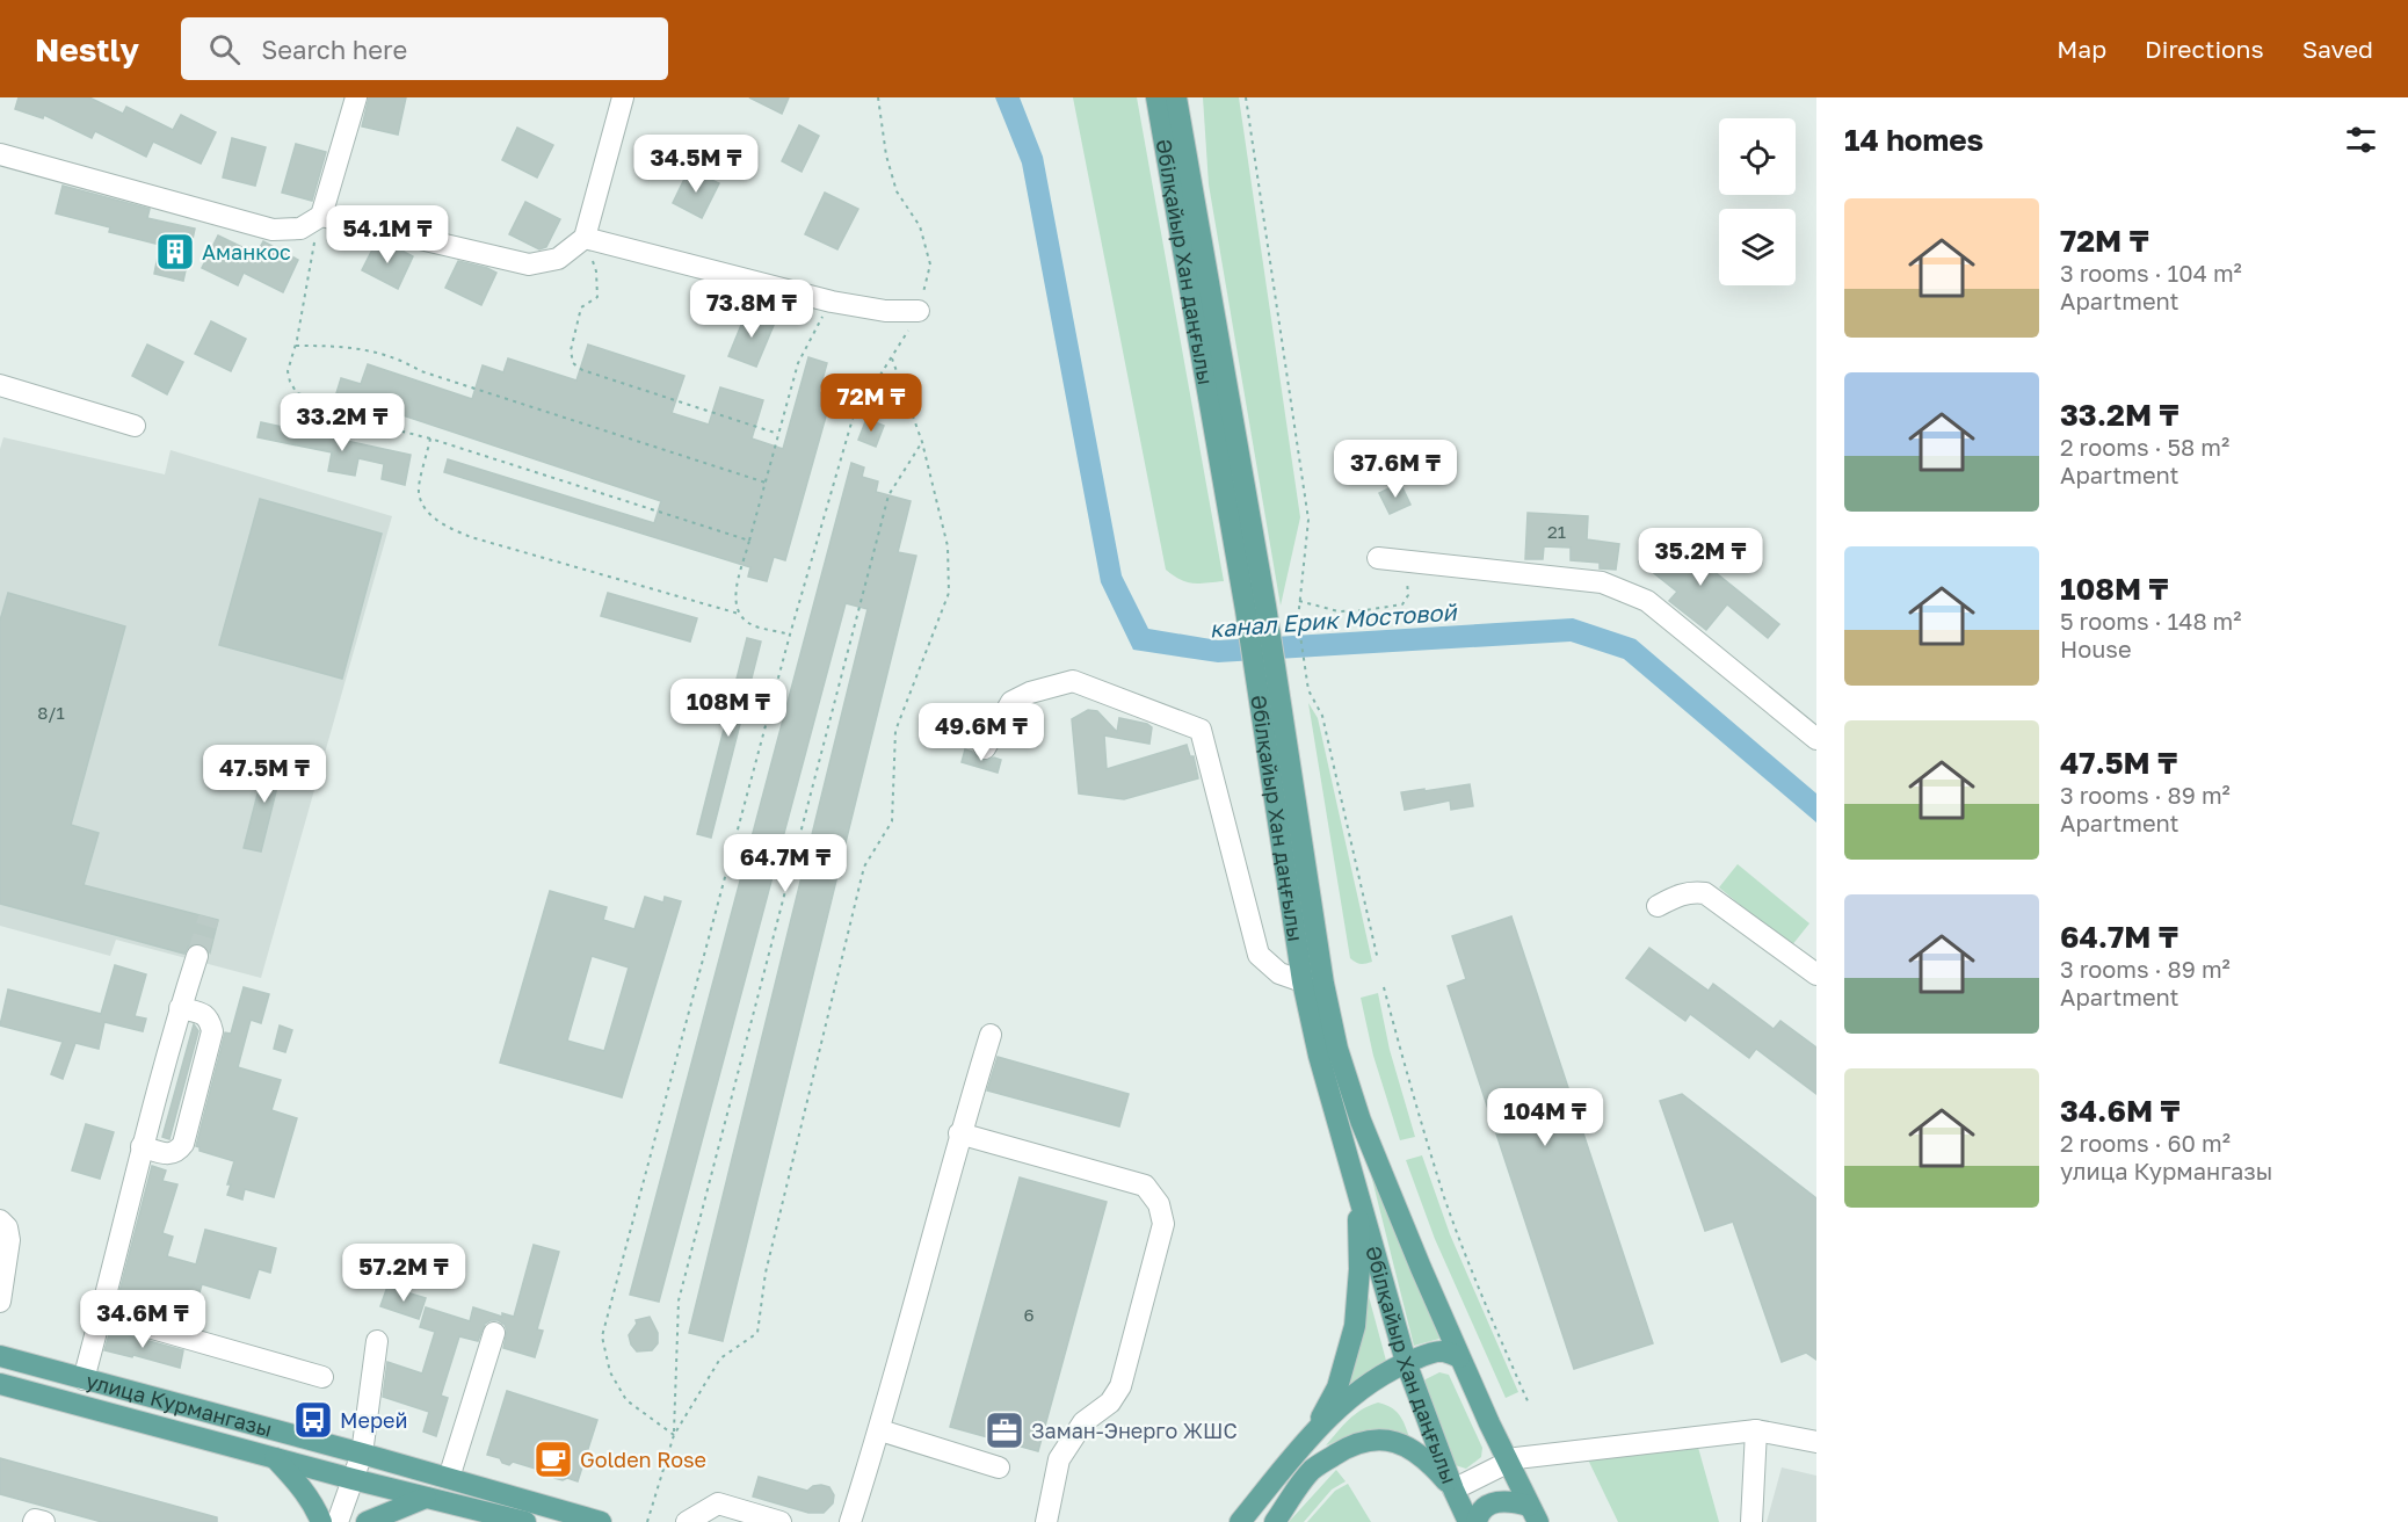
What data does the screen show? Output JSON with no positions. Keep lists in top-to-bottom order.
{
  "streets": {
    "main road": ["Әбілқайыр Хан даңғылы", "улица Курмангазы"]
  },
  "water": ["канал Ерик Мостовой"],
  "places": {
    "building": ["Аманкос"],
    "bus stop": ["Мерей"],
    "office": ["Заман-Энерго ЖШС"],
    "cafe": ["Golden Rose"]
  },
  "house_numbers": ["21", "8/1", "6"],
  "page": {
    "header": "Nestly",
    "search": "Search here",
    "nav": ["Map", "Directions", "Saved"],
    "heading": "14 homes",
    "price": [
      "34.5M ₸",
      "54.1M ₸",
      "73.8M ₸",
      "72M ₸",
      "33.2M ₸",
      "37.6M ₸",
      "35.2M ₸",
      "108M ₸",
      "49.6M ₸",
      "47.5M ₸",
      "64.7M ₸",
      "104M ₸",
      "57.2M ₸",
      "34.6M ₸"
    ],
    "list": [
      {
        "name": "72M ₸",
        "note": "3 rooms · 104 m² · Apartment"
      },
      {
        "name": "33.2M ₸",
        "note": "2 rooms · 58 m² · Apartment"
      },
      {
        "name": "108M ₸",
        "note": "5 rooms · 148 m² · House"
      },
      {
        "name": "47.5M ₸",
        "note": "3 rooms · 89 m² · Apartment"
      },
      {
        "name": "64.7M ₸",
        "note": "3 rooms · 89 m² · Apartment"
      },
      {
        "name": "34.6M ₸",
        "note": "2 rooms · 60 m² · улица Курмангазы"
      }
    ]
  }
}
